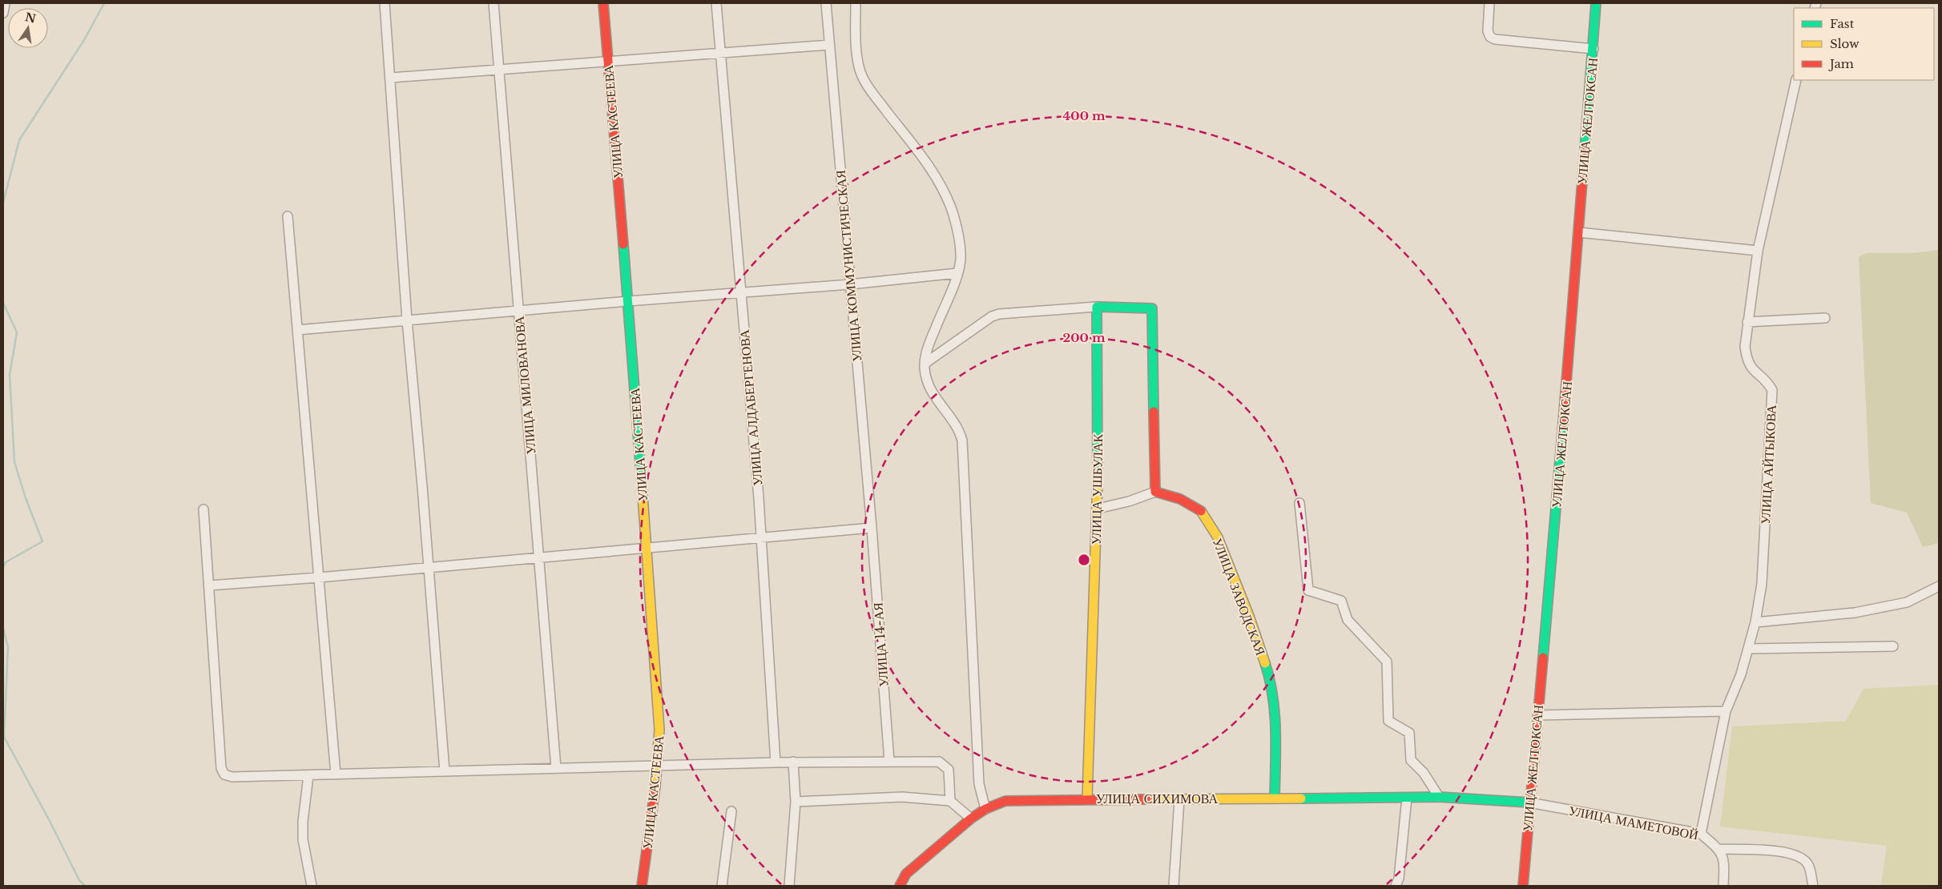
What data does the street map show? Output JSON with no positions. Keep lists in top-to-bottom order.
{
  "streets": {
    "street": [
      "УЛИЦА ЖЕЛТОКСАН",
      "УЛИЦА КАСТЕЕВА",
      "УЛИЦА КОММУНИСТИЧЕСКАЯ",
      "УЛИЦА МИЛОВАНОВА",
      "УЛИЦА АЛДАБЕРГЕНОВА",
      "УЛИЦА АЙТЫКОВА",
      "УЛИЦА УШБУЛАК",
      "УЛИЦА ЗАВОДСКАЯ",
      "УЛИЦА 14-АЯ",
      "УЛИЦА СИХИМОВА",
      "УЛИЦА МАМЕТОВОЙ"
    ]
  },
  "crossings": [
    ["УЛИЦА ЖЕЛТОКСАН", "УЛИЦА СИХИМОВА"],
    ["УЛИЦА ЖЕЛТОКСАН", "УЛИЦА МАМЕТОВОЙ"],
    ["УЛИЦА КОММУНИСТИЧЕСКАЯ", "УЛИЦА 14-АЯ"],
    ["УЛИЦА АЙТЫКОВА", "УЛИЦА МАМЕТОВОЙ"],
    ["УЛИЦА УШБУЛАК", "УЛИЦА СИХИМОВА"],
    ["УЛИЦА ЗАВОДСКАЯ", "УЛИЦА СИХИМОВА"],
    ["УЛИЦА СИХИМОВА", "УЛИЦА МАМЕТОВОЙ"]
  ],
  "legend": ["Fast", "Slow", "Jam"],
  "north": "top",
  "rings": ["400 m", "200 m"]
}
